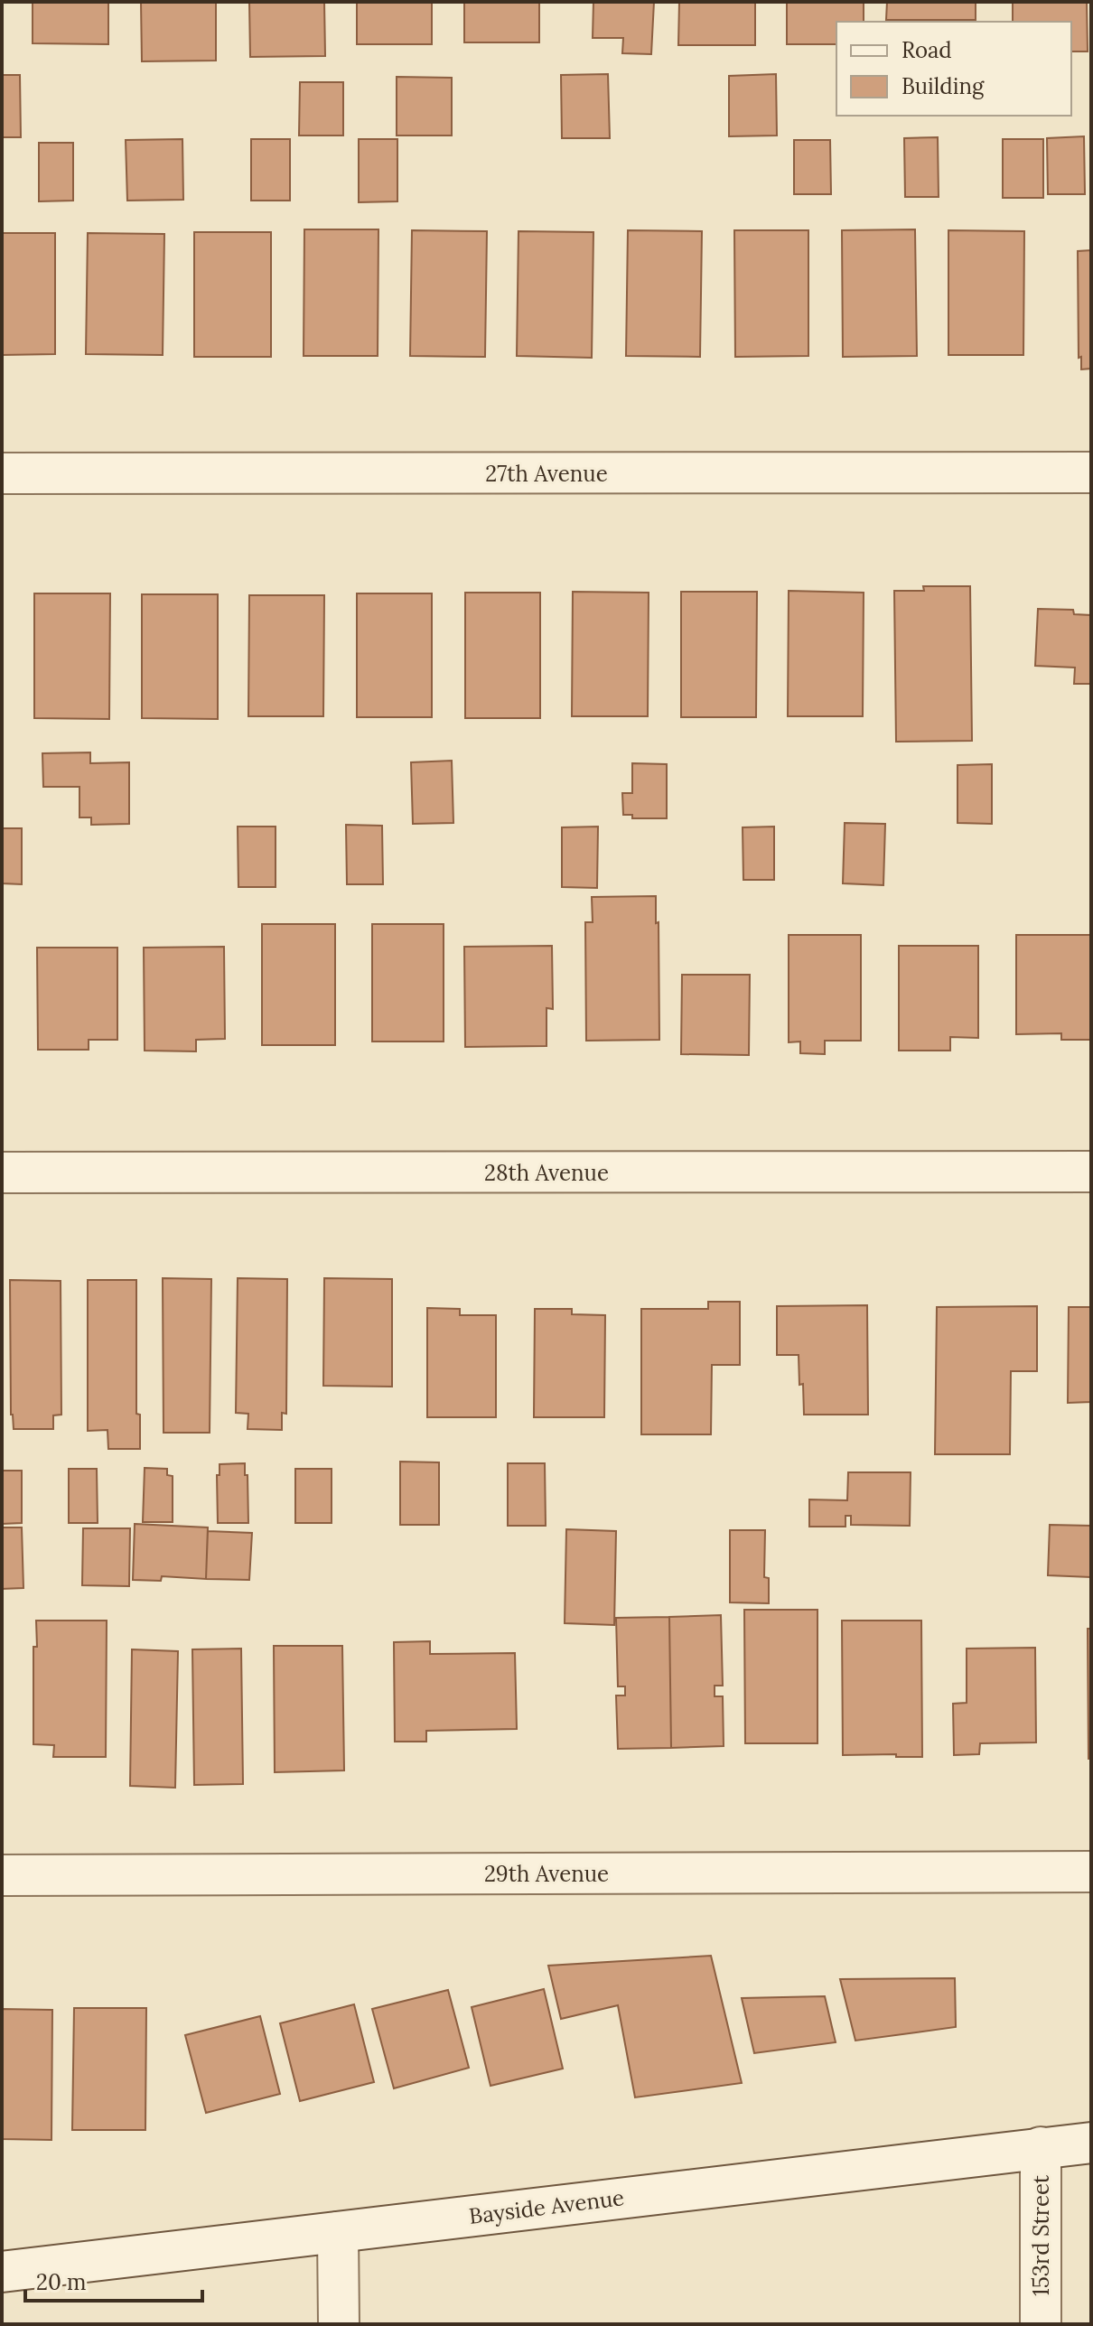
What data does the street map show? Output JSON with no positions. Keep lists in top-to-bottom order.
{
  "streets": {
    "street": [
      "27th Avenue",
      "28th Avenue",
      "29th Avenue",
      "Bayside Avenue",
      "153rd Street"
    ]
  },
  "crossings": [
    ["Bayside Avenue", "153rd Street"]
  ],
  "legend": ["Road", "Building"],
  "scale_bar": "20 m"
}
